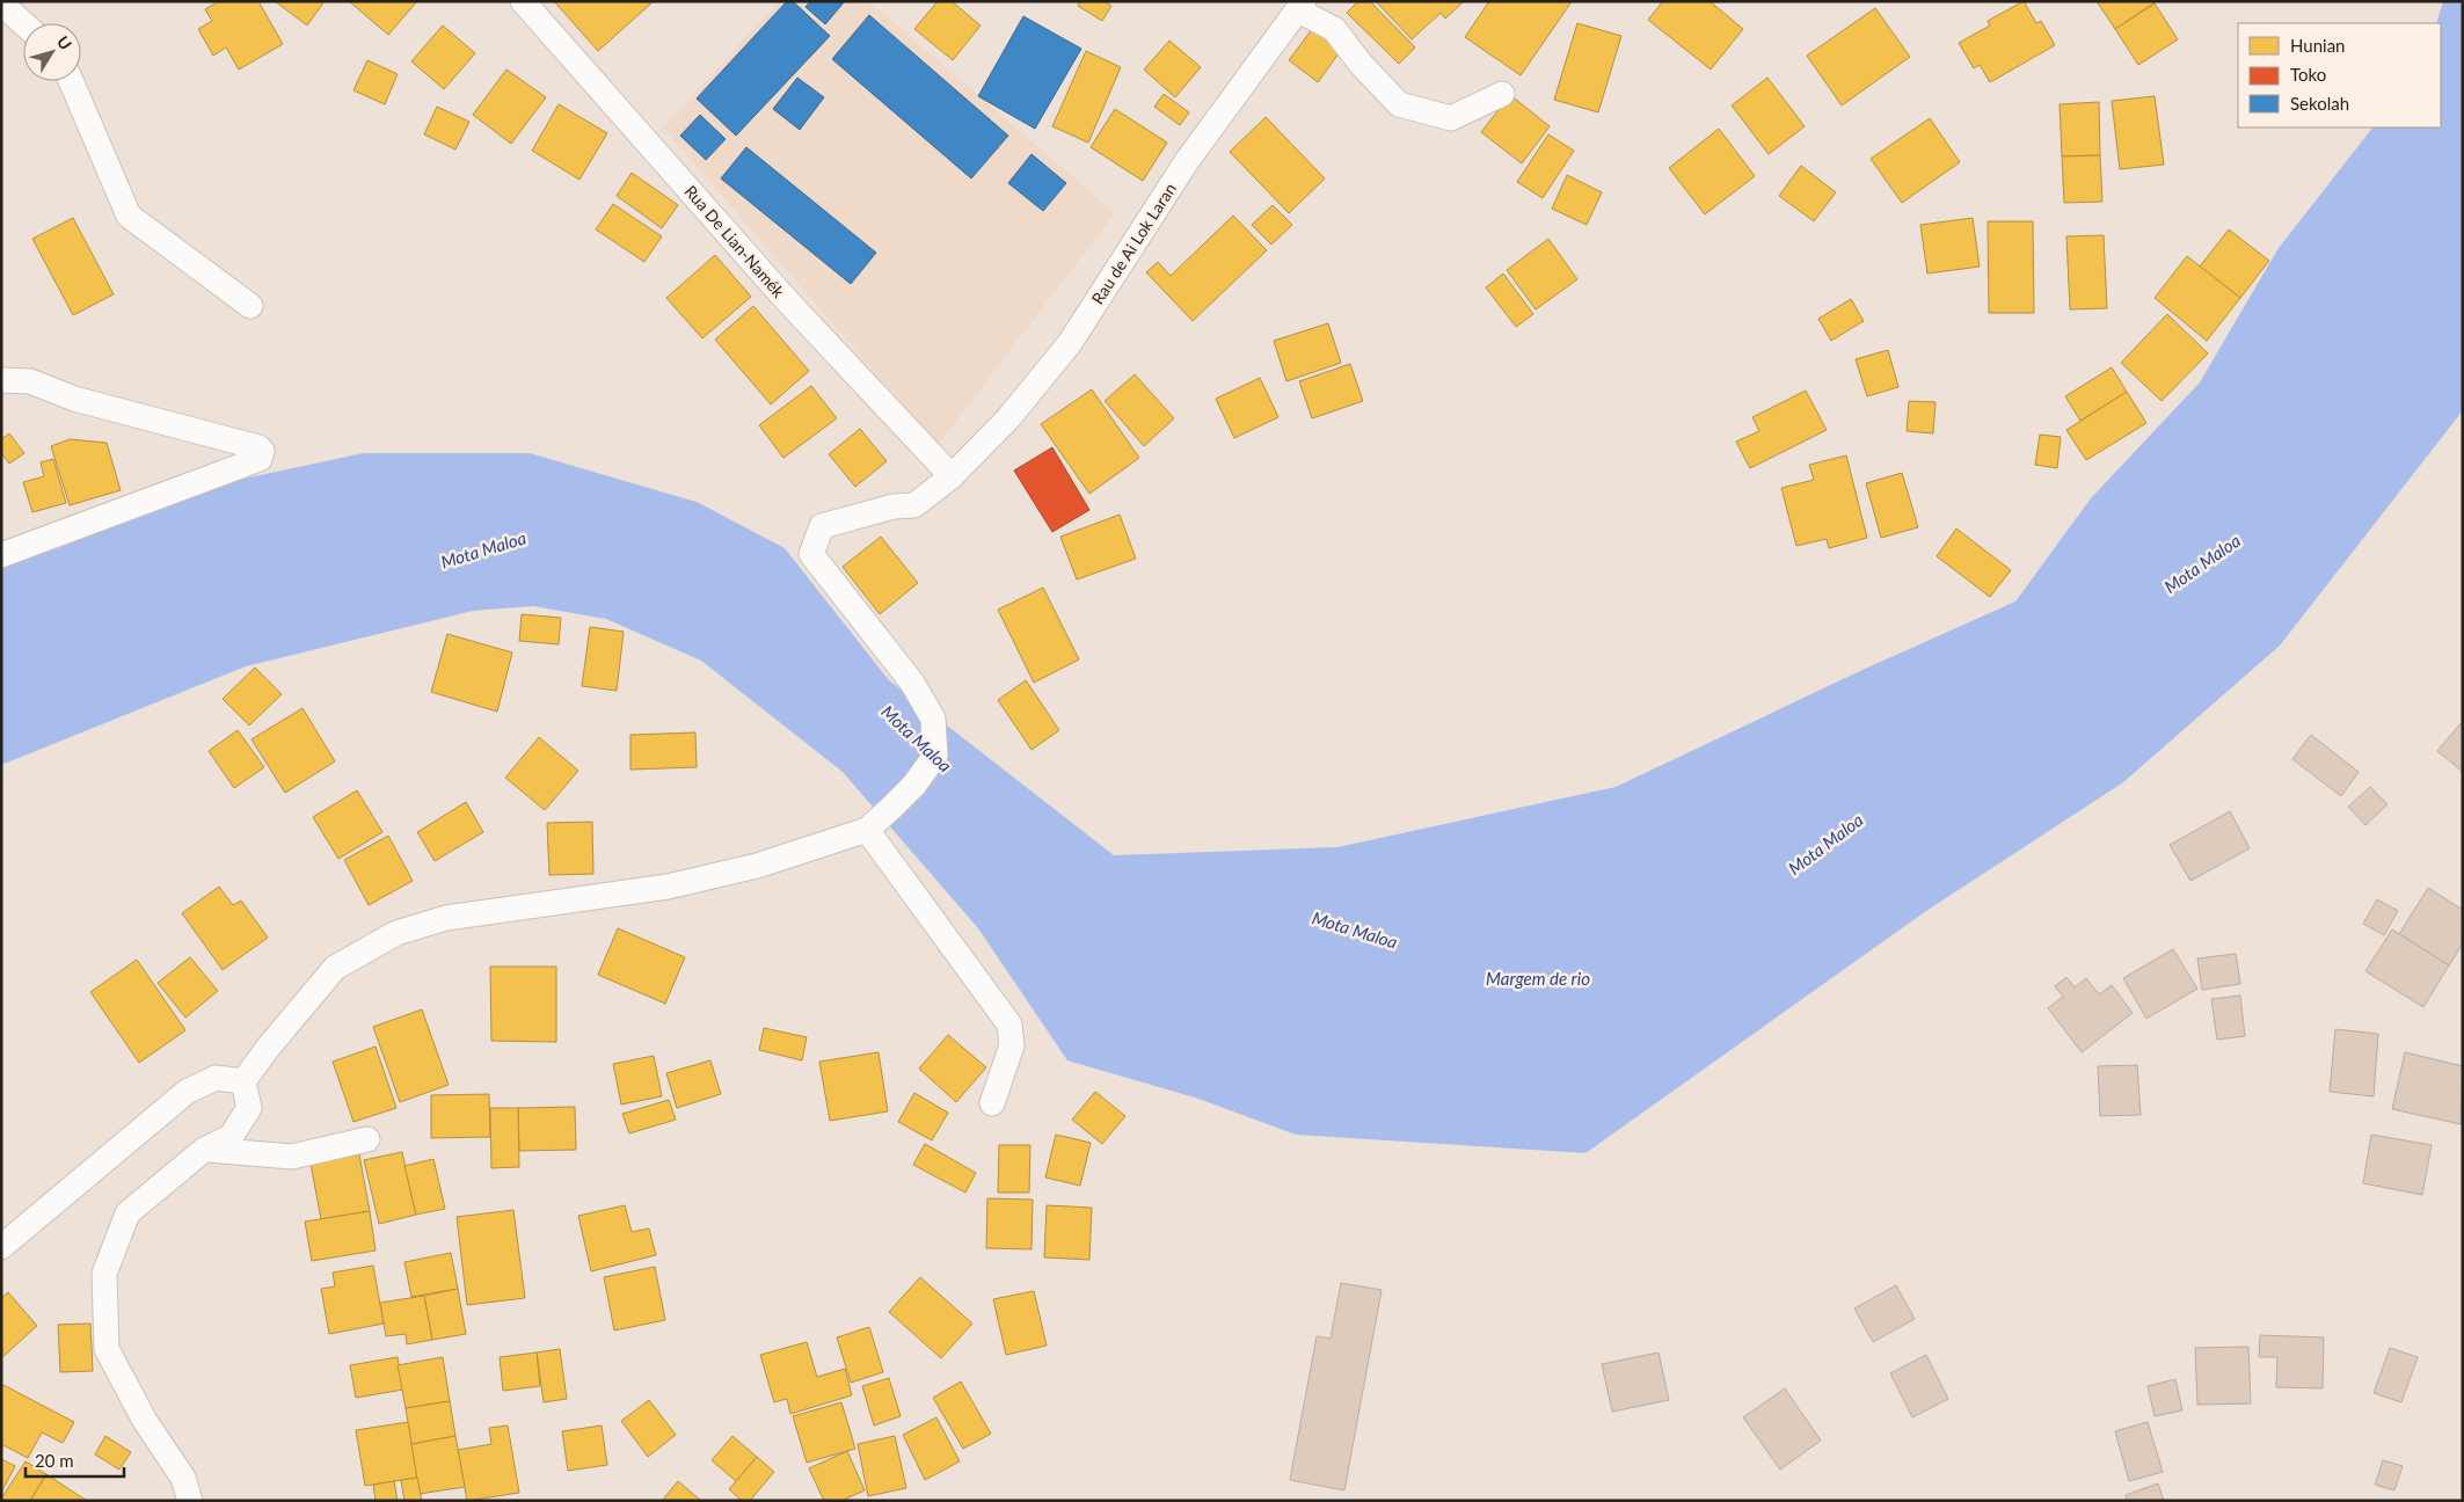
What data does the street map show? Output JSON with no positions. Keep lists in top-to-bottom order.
{
  "streets": {
    "street": ["Rua De Lian-Namék", "Rau de Ai Lok Laran"]
  },
  "crossings": [
    ["Rua De Lian-Namék", "Rau de Ai Lok Laran"]
  ],
  "water": ["Mota Maloa", "Margem de rio"],
  "legend": ["Hunian", "Toko", "Sekolah"],
  "scale_bar": "20 m",
  "north": "top right"
}
